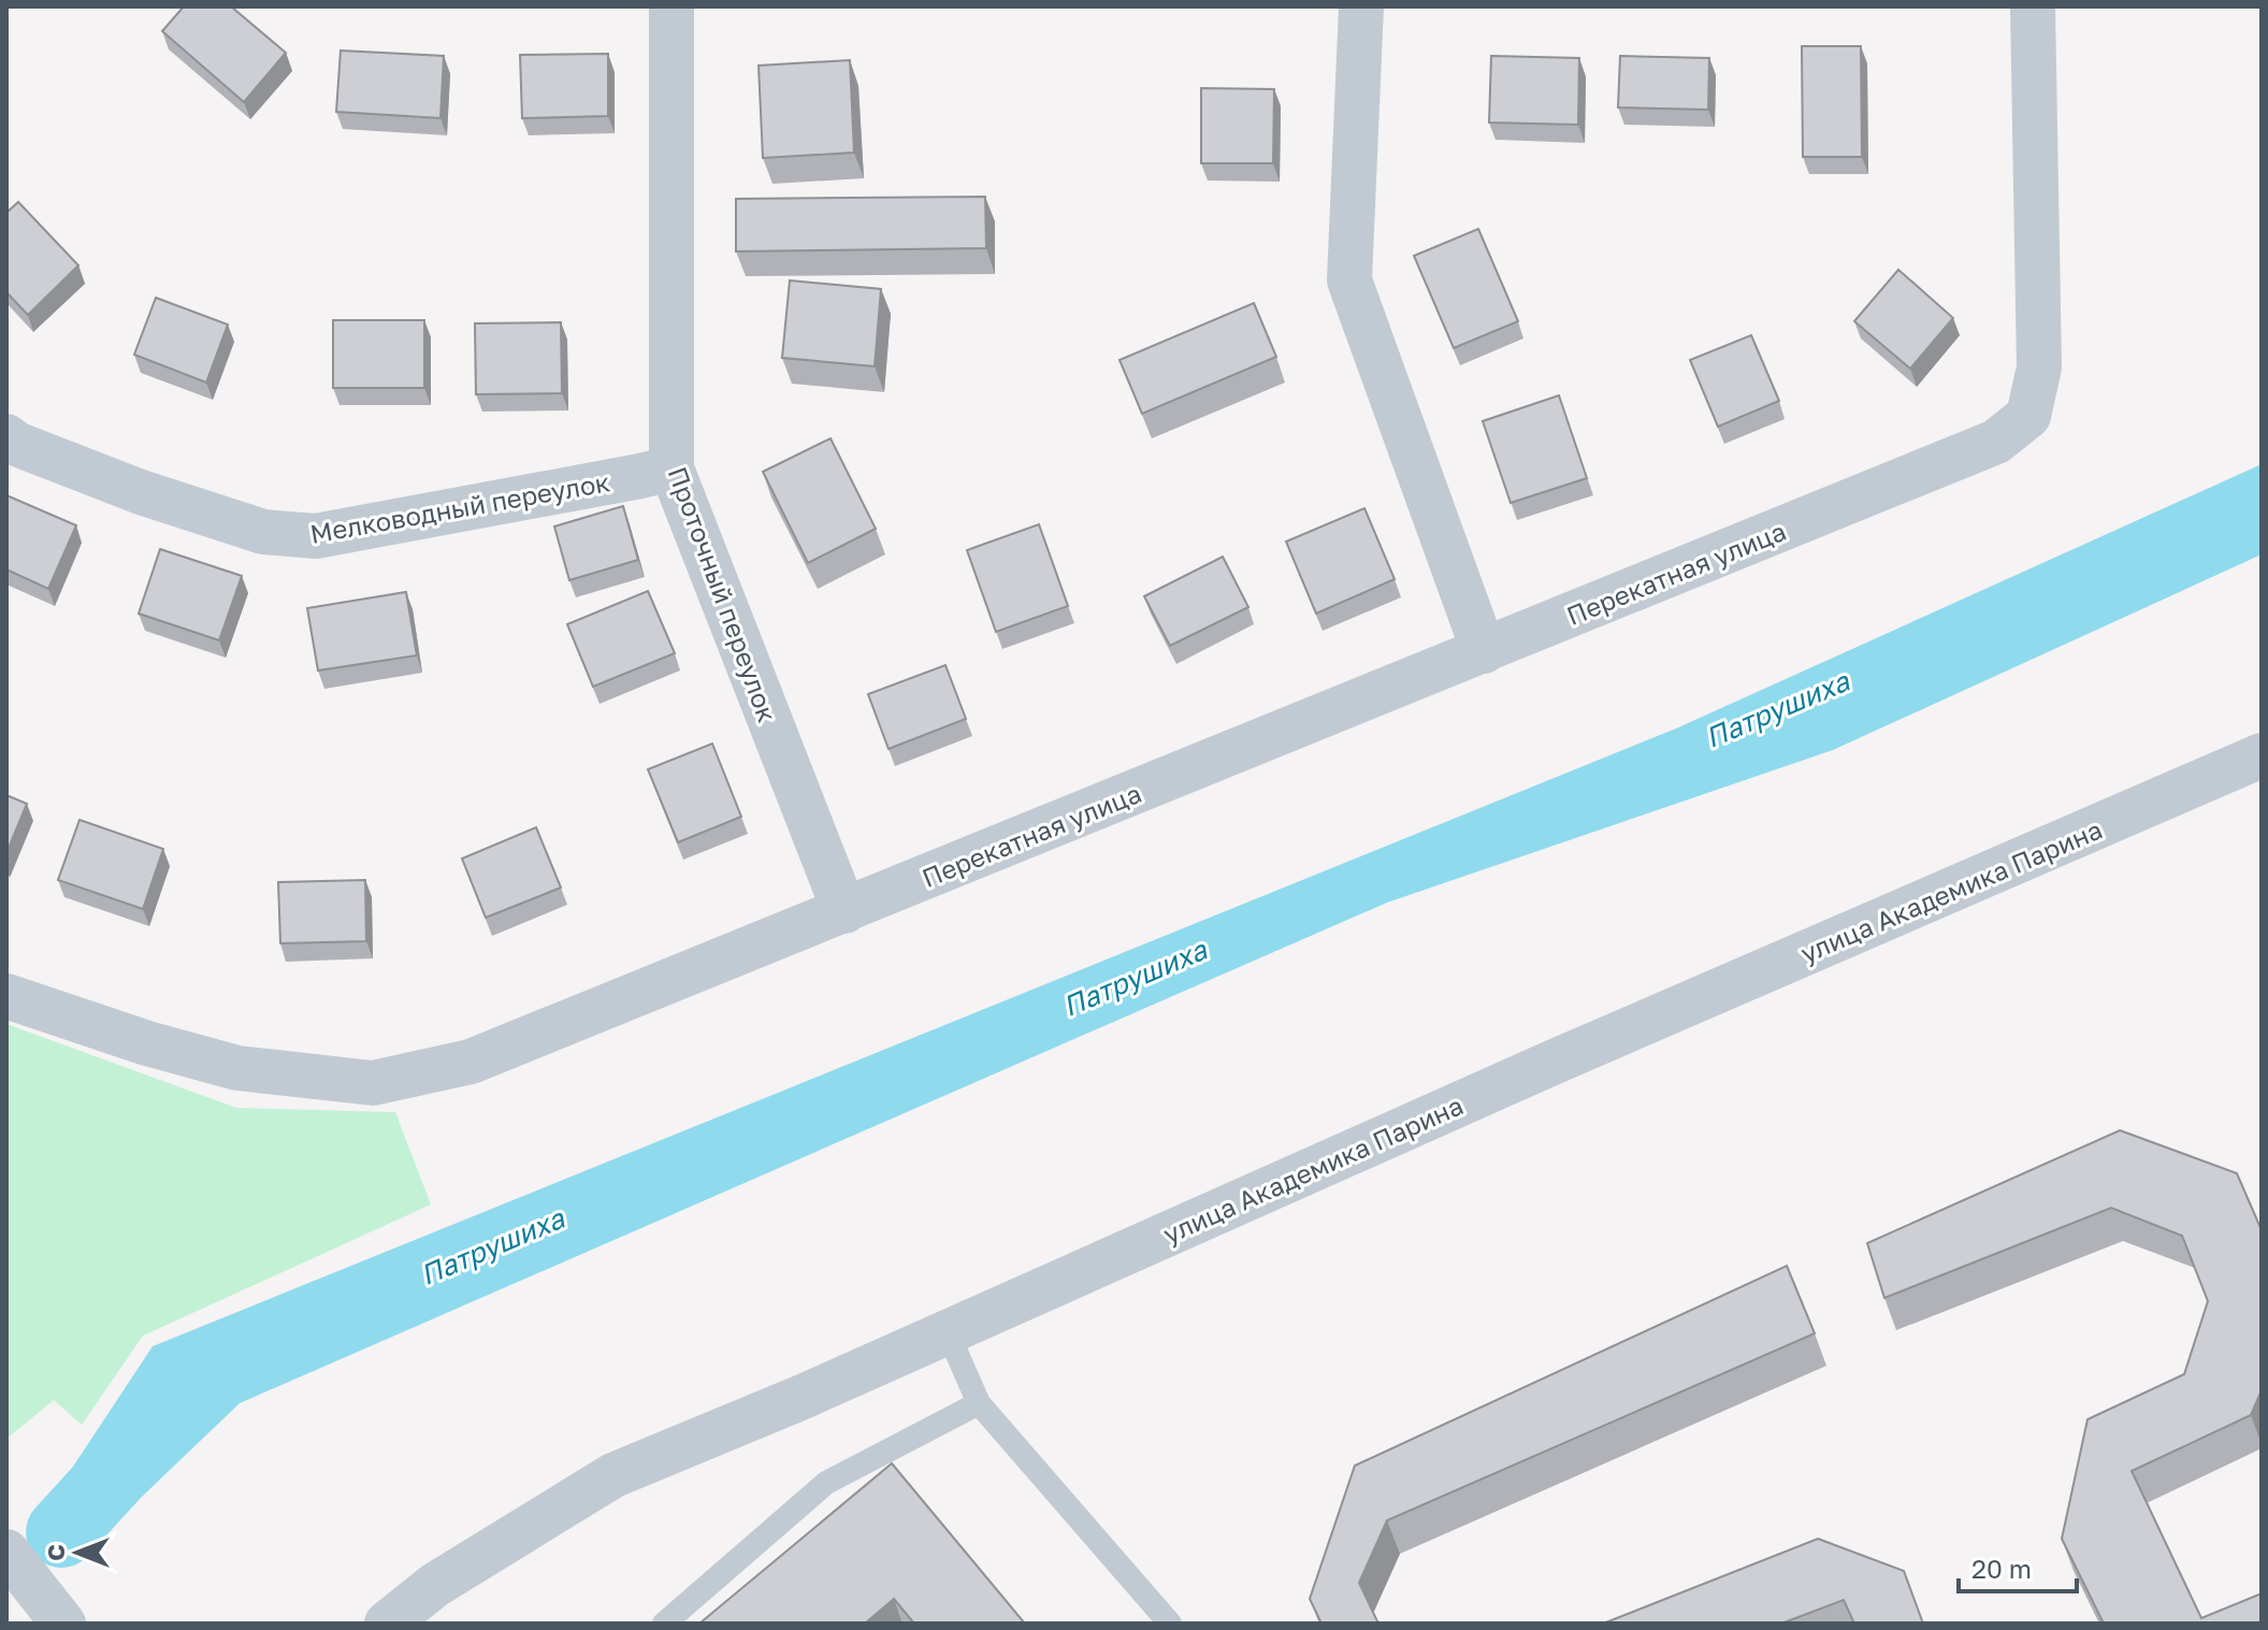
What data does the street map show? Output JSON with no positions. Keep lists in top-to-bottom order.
{
  "streets": {
    "street": [
      "Мелководный переулок",
      "Перекатная улица",
      "Проточный переулок",
      "улица Академика Парина"
    ]
  },
  "crossings": [
    ["Мелководный переулок", "Проточный переулок"],
    ["Перекатная улица", "Проточный переулок"]
  ],
  "water": ["Патрушиха"],
  "scale_bar": "20 m",
  "north": "left"
}
